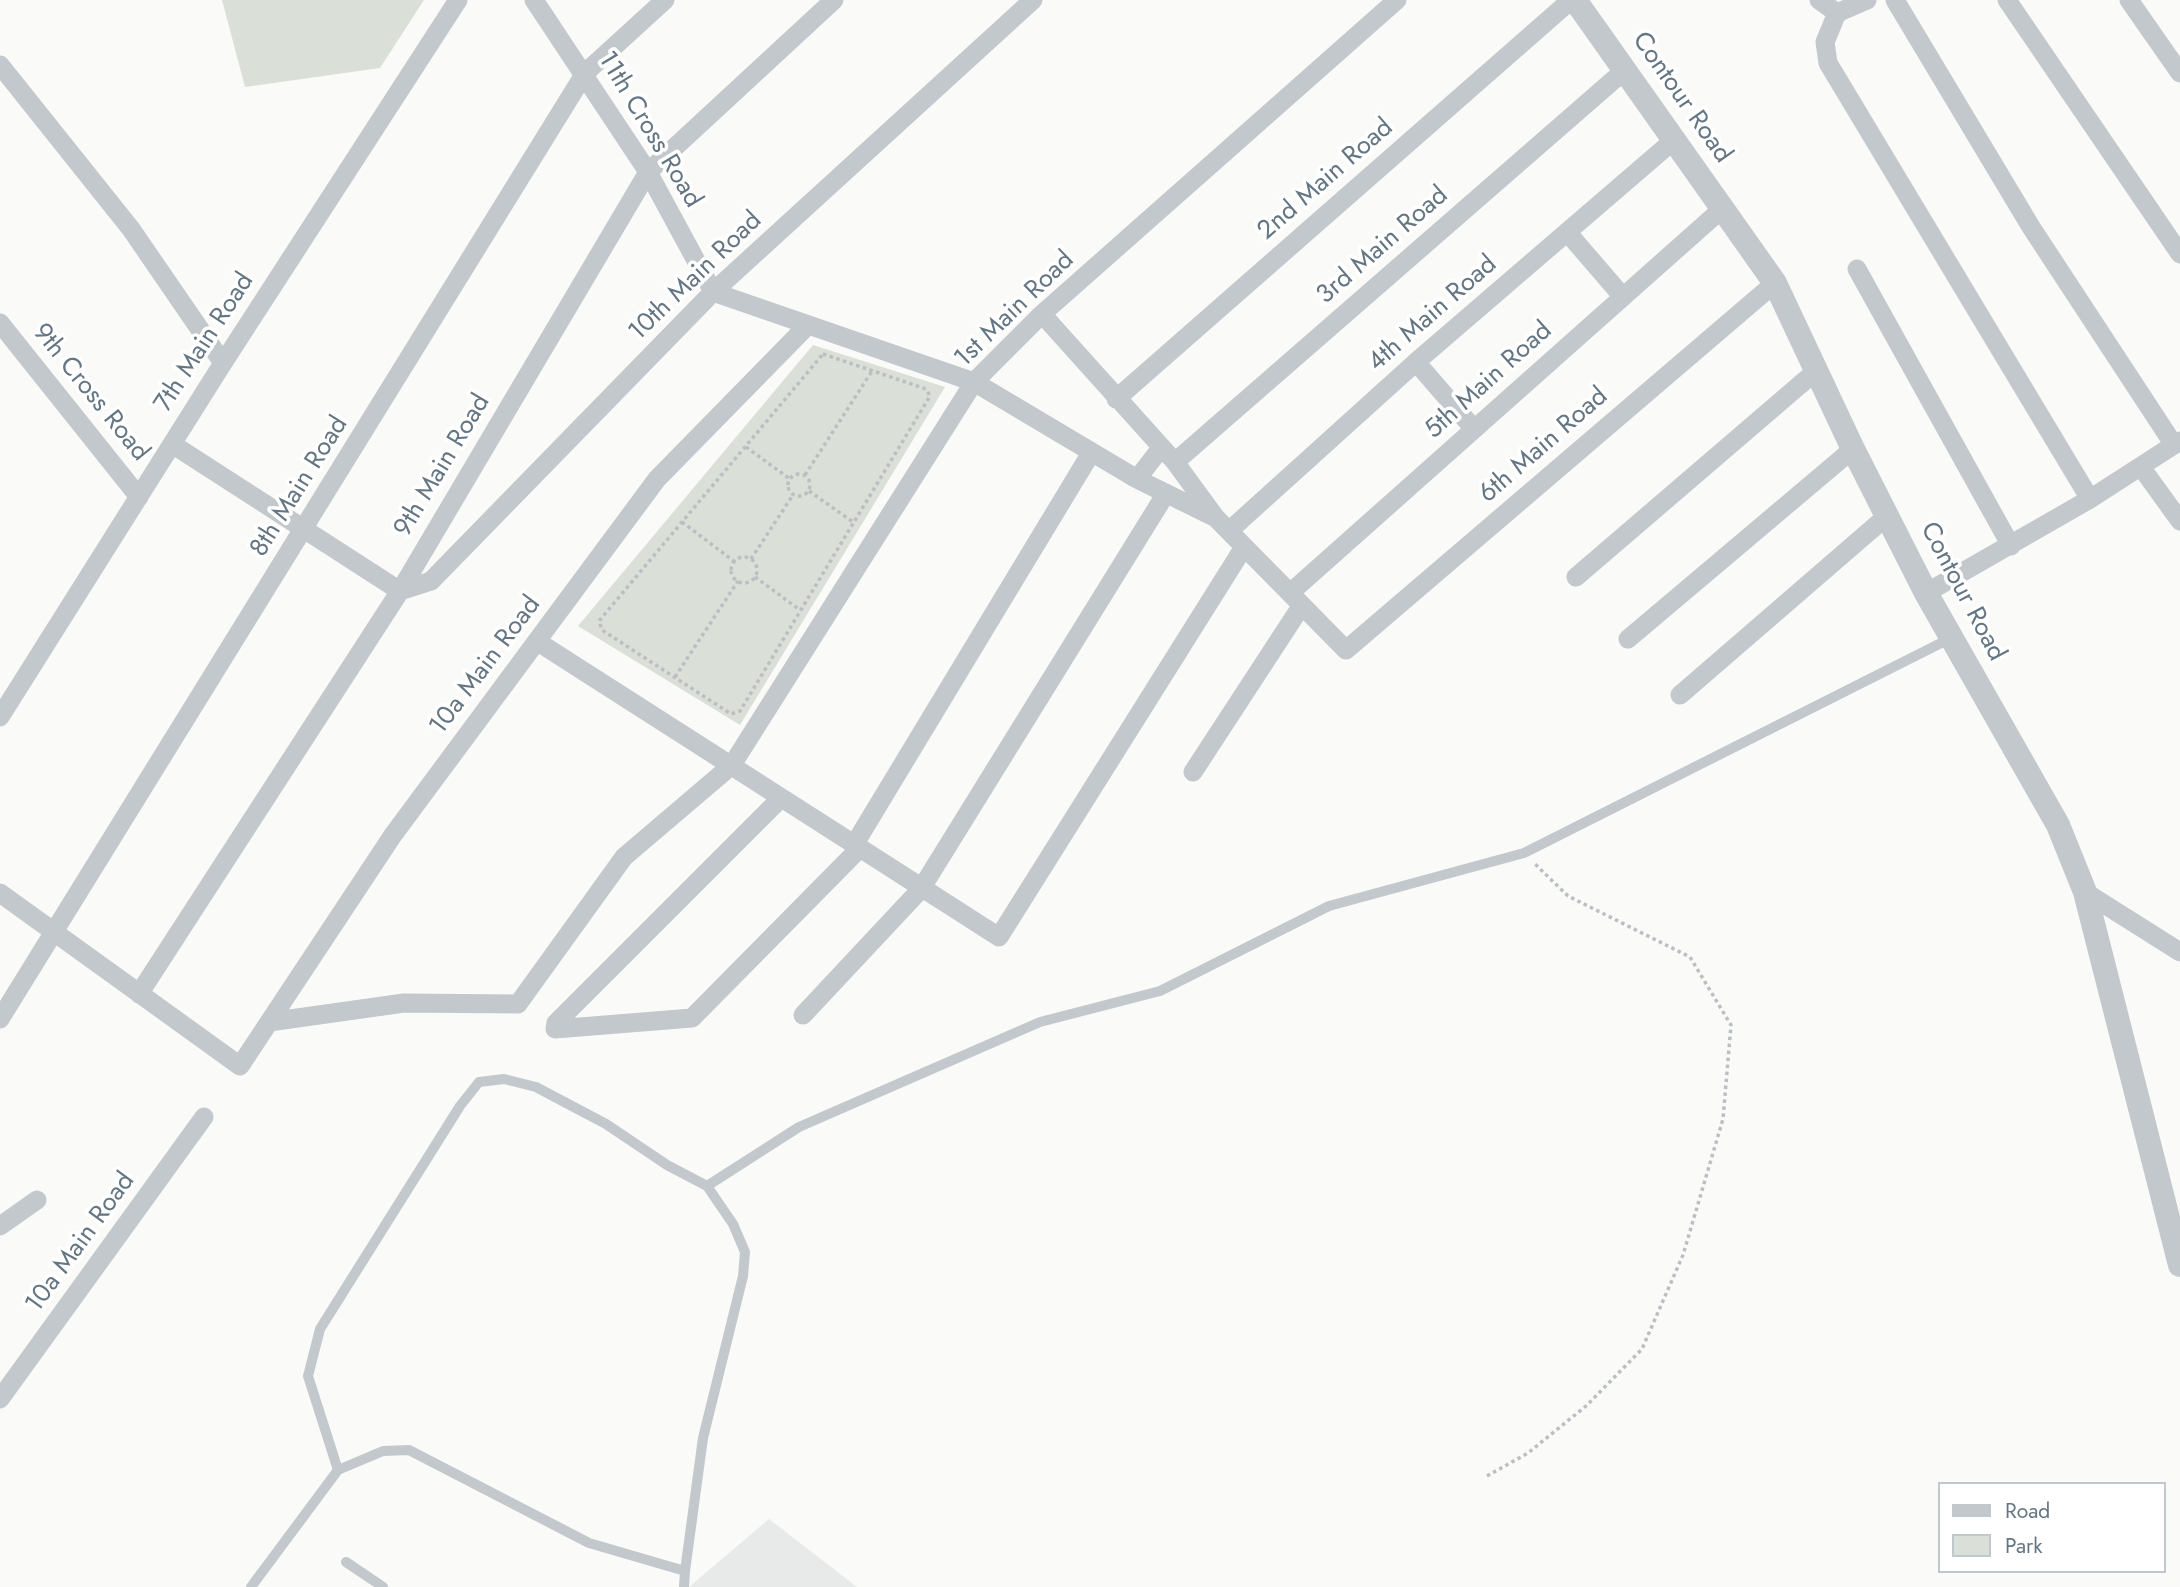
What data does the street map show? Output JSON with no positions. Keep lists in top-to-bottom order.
{
  "streets": {
    "street": [
      "Contour Road",
      "11th Cross Road",
      "2nd Main Road",
      "3rd Main Road",
      "10th Main Road",
      "1st Main Road",
      "4th Main Road",
      "7th Main Road",
      "5th Main Road",
      "9th Cross Road",
      "6th Main Road",
      "9th Main Road",
      "8th Main Road",
      "10a Main Road"
    ]
  },
  "crossings": [
    ["Contour Road", "2nd Main Road"],
    ["Contour Road", "3rd Main Road"],
    ["Contour Road", "4th Main Road"],
    ["Contour Road", "5th Main Road"],
    ["Contour Road", "6th Main Road"],
    ["11th Cross Road", "10th Main Road"],
    ["11th Cross Road", "9th Main Road"],
    ["11th Cross Road", "8th Main Road"],
    ["10th Main Road", "9th Main Road"],
    ["1st Main Road", "10a Main Road"],
    ["7th Main Road", "9th Cross Road"],
    ["5th Main Road", "6th Main Road"],
    ["9th Main Road", "10a Main Road"]
  ],
  "legend": ["Road", "Park"]
}
